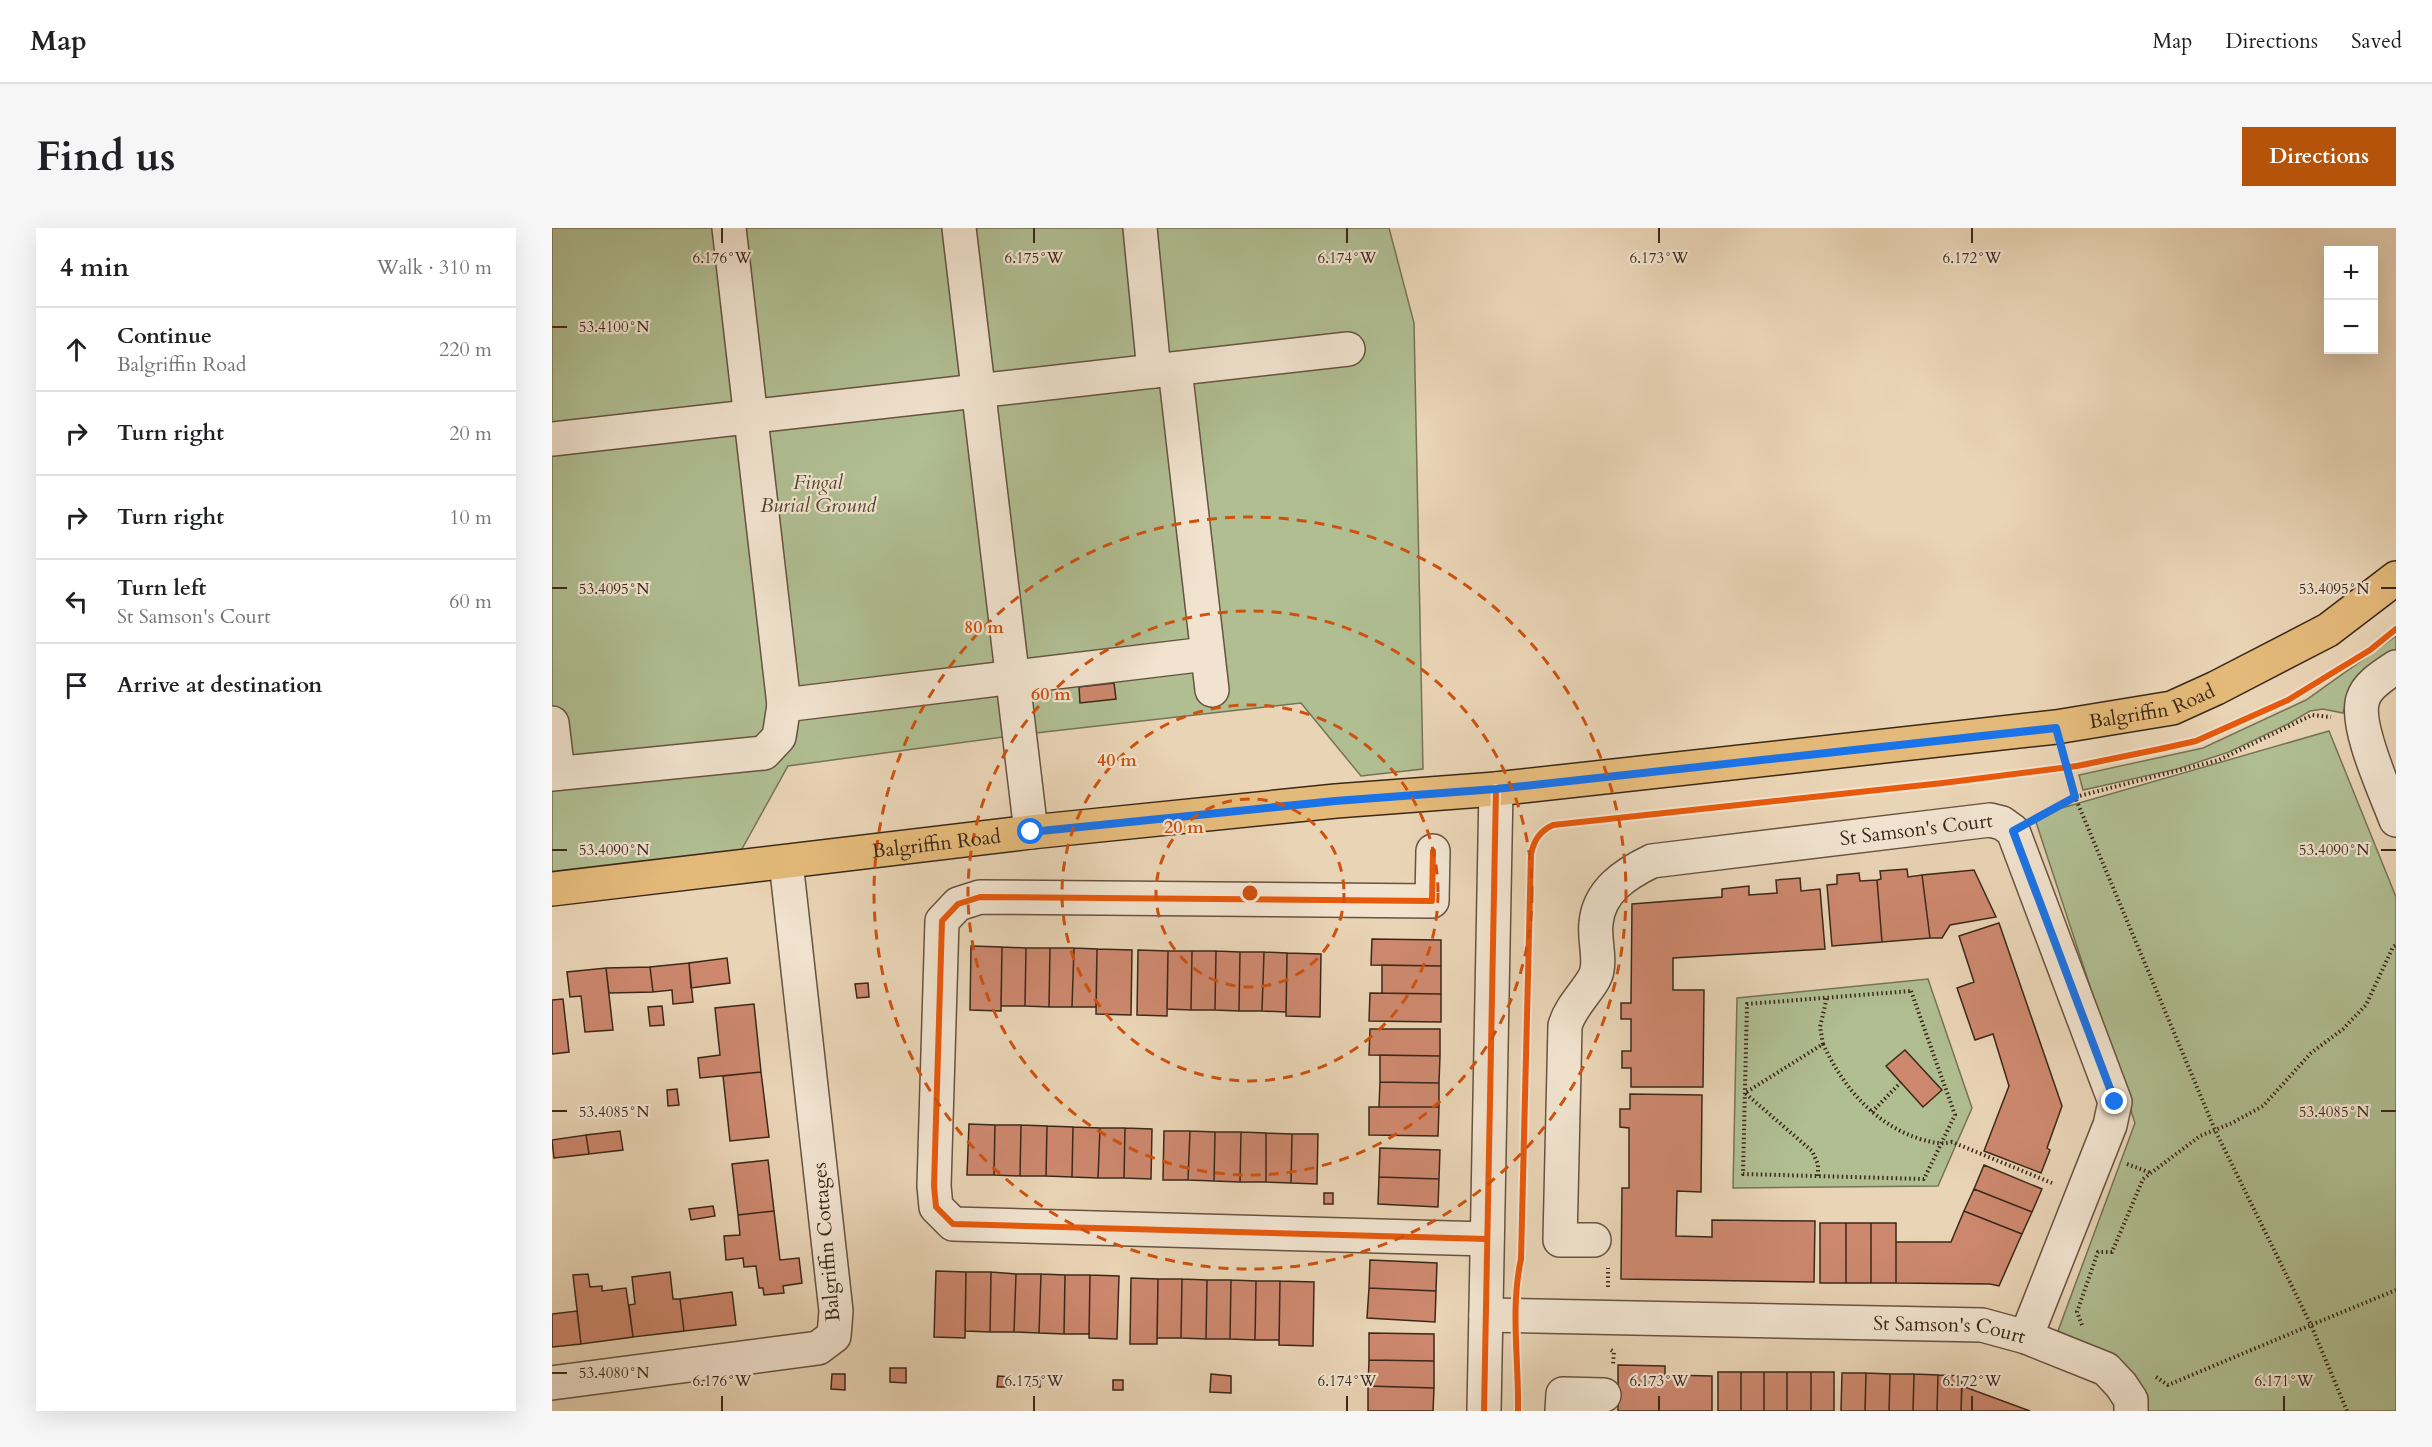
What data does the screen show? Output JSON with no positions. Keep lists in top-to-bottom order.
{
  "streets": {
    "main road": ["Balgriffin Road"],
    "street": ["St Samson's Court", "Balgriffin Cottages"]
  },
  "crossings": [
    ["Balgriffin Road", "Balgriffin Cottages"]
  ],
  "parks": ["Fingal Burial Ground"],
  "page": {
    "header": "Map",
    "nav": ["Map", "Directions", "Saved"],
    "buttons": "Directions",
    "title": "Find us",
    "heading": ["4 min", "Walk · 310 m"],
    "map_buttons": ["+", "−"],
    "list": [
      ["Continue", "Balgriffin Road", "220 m"],
      ["Turn right", "20 m"],
      ["Turn right", "10 m"],
      ["Turn left", "St Samson's Court", "60 m"],
      "Arrive at destination"
    ]
  },
  "coordinates": [
    "6.176°W",
    "6.175°W",
    "6.174°W",
    "6.173°W",
    "6.172°W",
    "53.4100°N",
    "53.4095°N",
    "53.4090°N",
    "53.4085°N",
    "53.4080°N",
    "6.171°W"
  ],
  "rings": [
    "80 m",
    "60 m",
    "40 m",
    "20 m"
  ]
}
